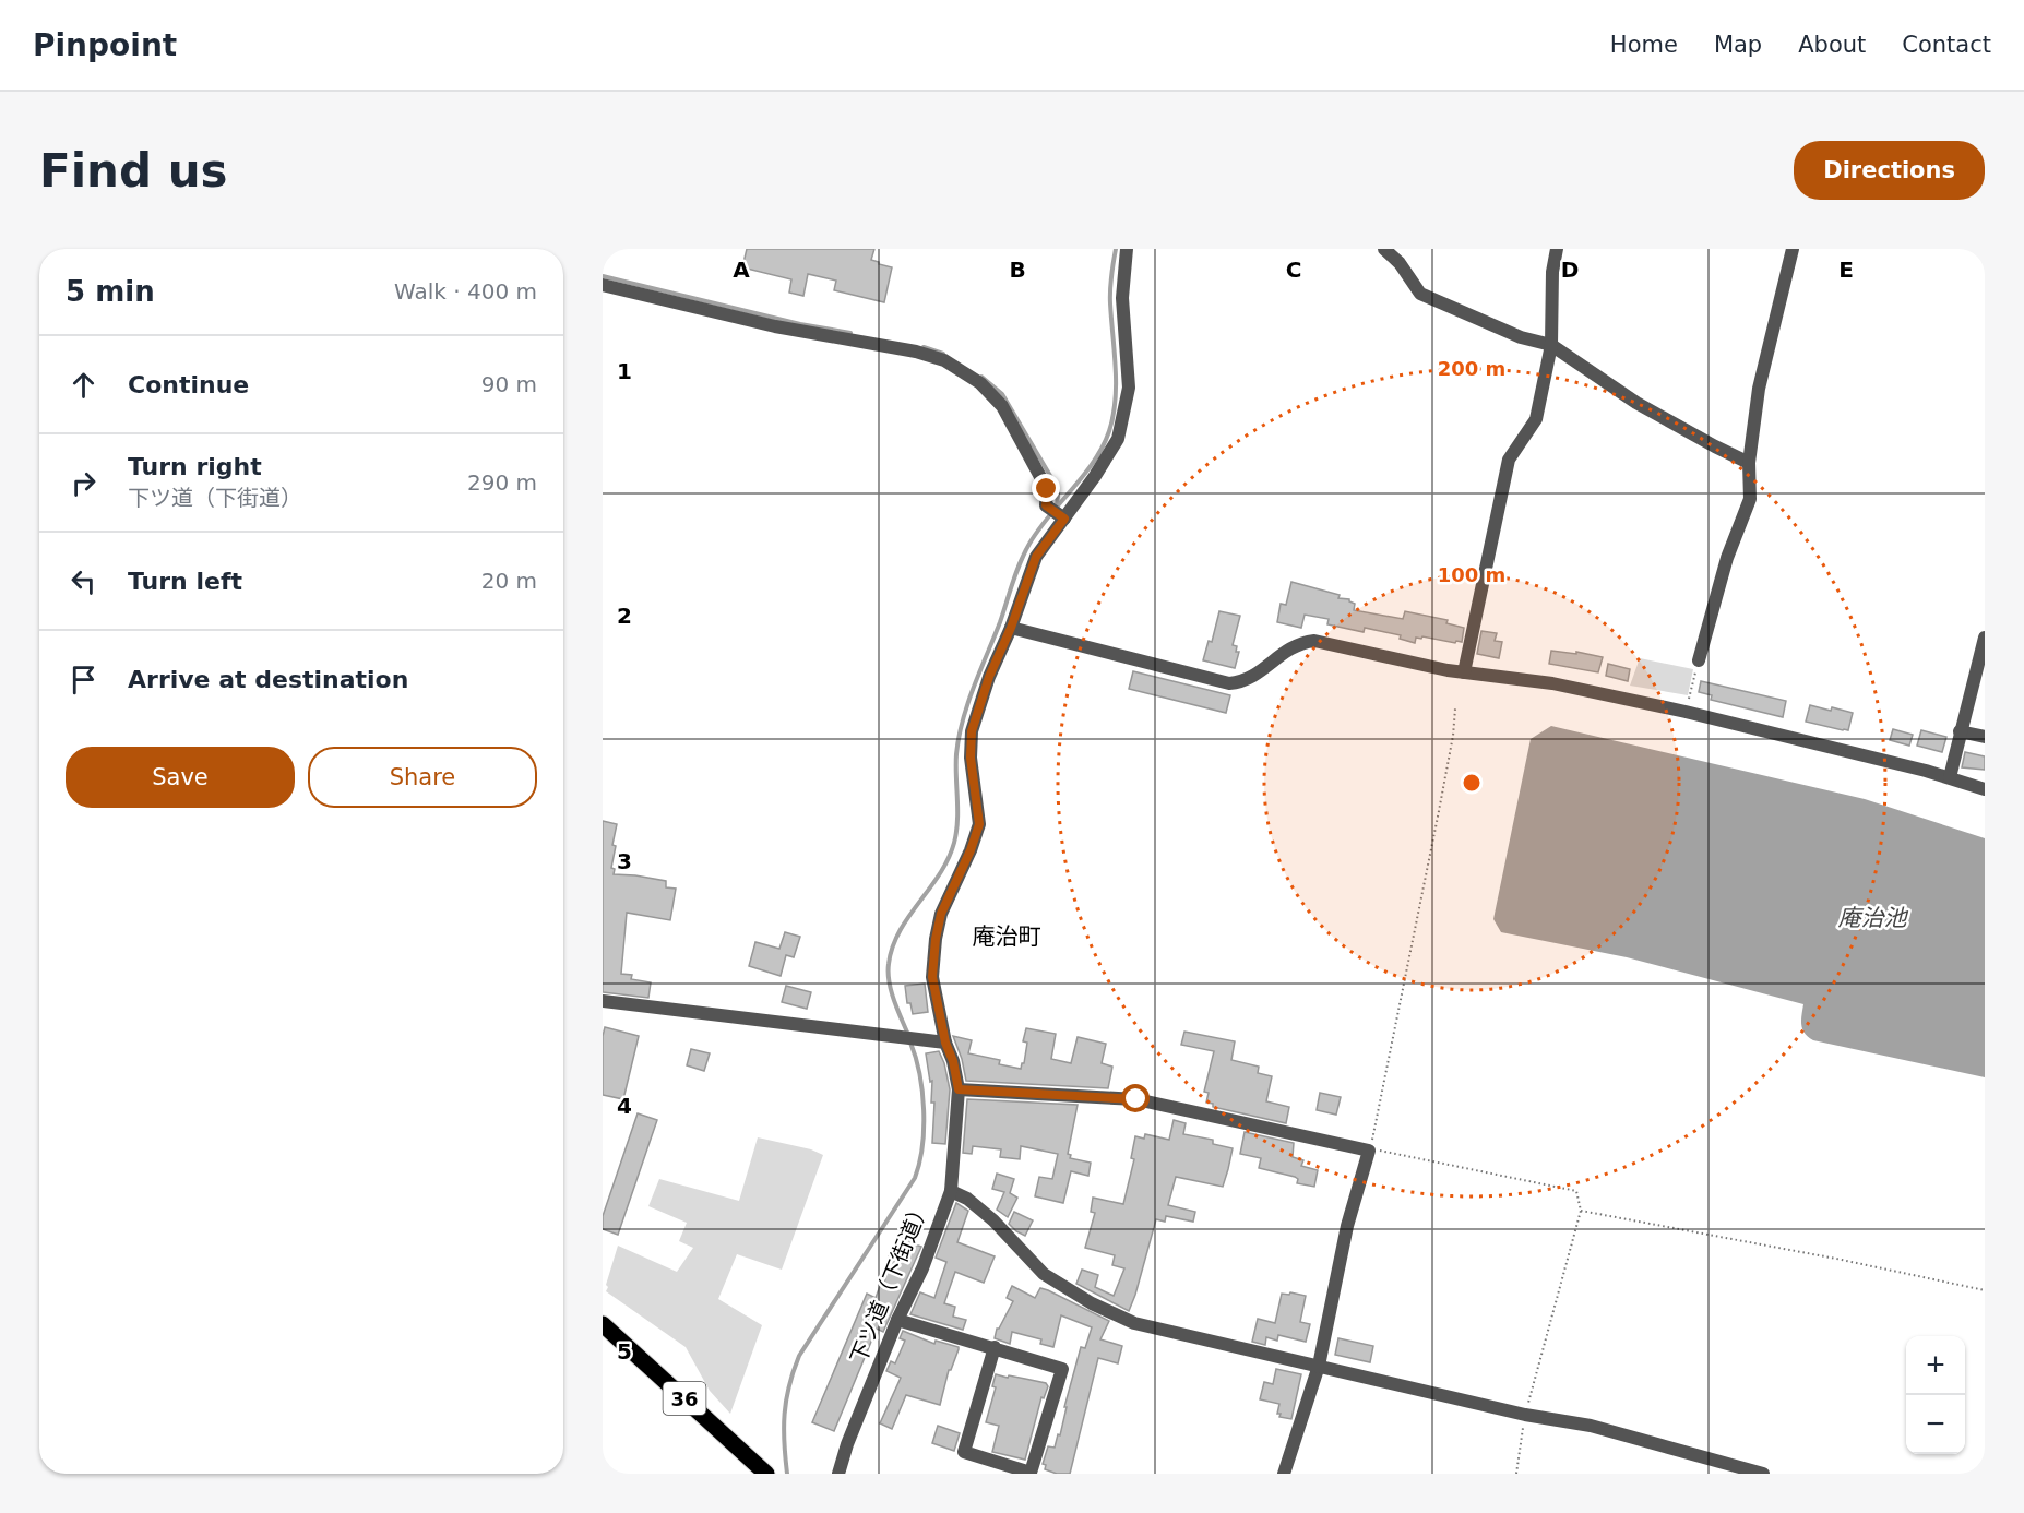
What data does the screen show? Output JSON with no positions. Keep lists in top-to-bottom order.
{
  "streets": {
    "main road": ["36"],
    "street": ["下ツ道（下街道）"]
  },
  "districts": ["庵治町"],
  "water": ["庵治池"],
  "page": {
    "header": "Pinpoint",
    "nav": [
      "Home",
      "Map",
      "About",
      "Contact"
    ],
    "buttons": [
      "Directions",
      ["Save", "Share"]
    ],
    "title": "Find us",
    "heading": ["5 min", "Walk · 400 m"],
    "list": [
      ["Continue", "90 m"],
      ["Turn right", "下ツ道（下街道）", "290 m"],
      ["Turn left", "20 m"],
      "Arrive at destination"
    ],
    "map_buttons": ["+", "−"]
  },
  "grid": {
    "columns": [
      "A",
      "B",
      "C",
      "D",
      "E"
    ],
    "rows": [
      "1",
      "2",
      "3",
      "4",
      "5"
    ]
  },
  "rings": ["200 m", "100 m"]
}
